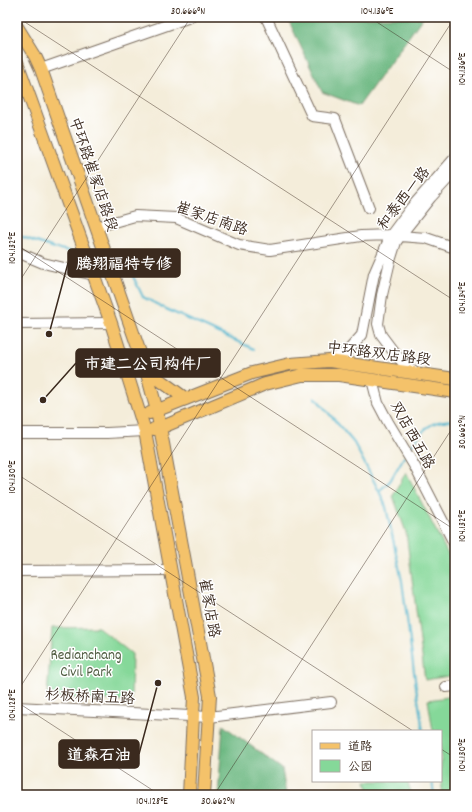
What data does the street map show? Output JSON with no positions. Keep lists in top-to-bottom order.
{
  "streets": {
    "main road": ["中环路崔家店路段", "中环路双店路段", "崔家店路"],
    "street": [
      "和泰西一路",
      "崔家店南路",
      "双店西五路",
      "杉板桥南五路"
    ]
  },
  "crossings": [
    ["中环路崔家店路段", "崔家店南路"],
    ["中环路崔家店路段", "中环路双店路段"],
    ["中环路崔家店路段", "崔家店路"],
    ["和泰西一路", "崔家店南路"],
    ["和泰西一路", "中环路双店路段"],
    ["中环路双店路段", "双店西五路"],
    ["中环路双店路段", "崔家店路"],
    ["崔家店路", "杉板桥南五路"]
  ],
  "parks": ["Redianchang Civil Park"],
  "places": ["腾翔福特专修", "市建二公司构件厂", "道森石油"],
  "legend": ["道路", "公园"],
  "coordinates": [
    "30.666°N",
    "104.136°E",
    "104.132°E",
    "104.134°E",
    "30.662°N",
    "104.130°E",
    "104.128°E"
  ]
}
